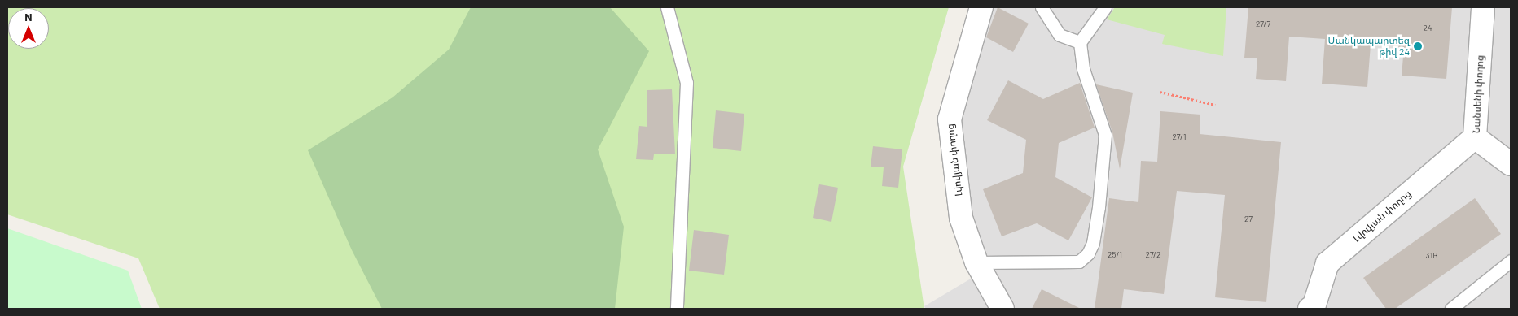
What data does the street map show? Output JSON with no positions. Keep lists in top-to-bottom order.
{
  "streets": {
    "street": ["Նանսենի փողոց", "Լվովյան փողոց"]
  },
  "crossings": [
    ["Նանսենի փողոց", "Լվովյան փողոց"]
  ],
  "places": ["Մանկապարտեզ թիվ 24"],
  "house_numbers": [
    "27/7",
    "24",
    "27/1",
    "27",
    "25/1",
    "27/2",
    "31B"
  ],
  "north": "top"
}
